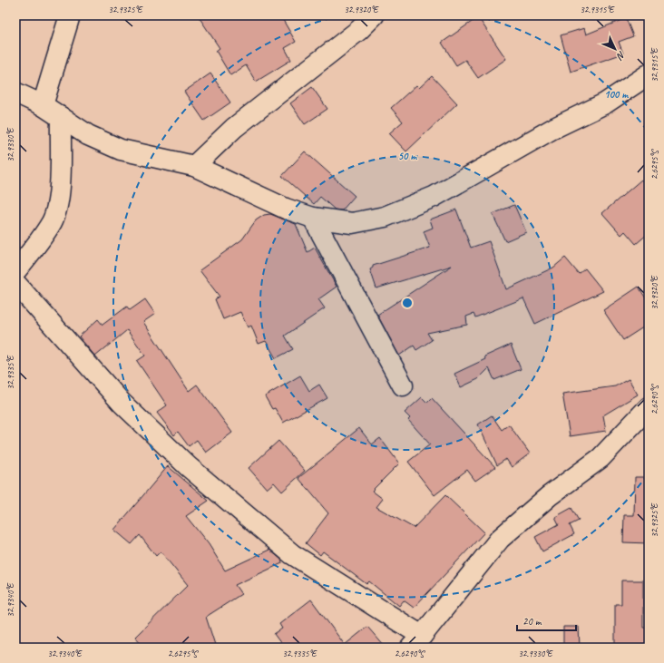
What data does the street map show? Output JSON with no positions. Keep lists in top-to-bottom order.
{
  "scale_bar": "20 m",
  "north": "bottom right",
  "coordinates": [
    "32.9325°E",
    "32.9320°E",
    "32.9315°E",
    "32.9330°E",
    "2.6295°S",
    "32.9335°E",
    "2.6290°S",
    "32.9340°E"
  ],
  "rings": ["100 m", "50 m"]
}
